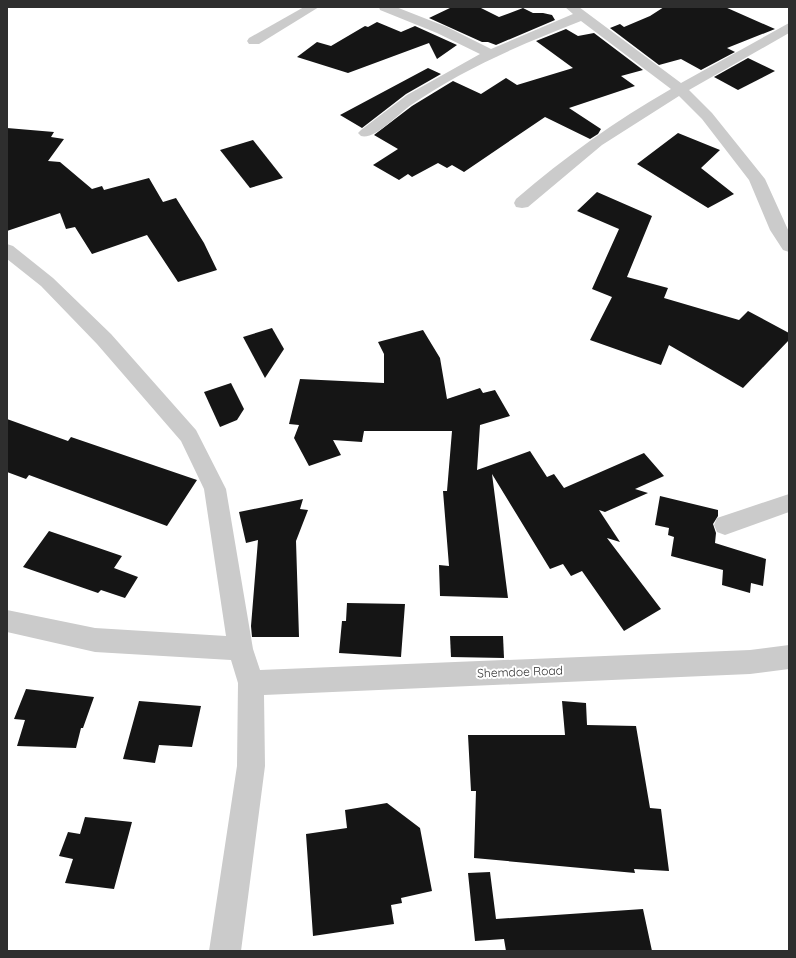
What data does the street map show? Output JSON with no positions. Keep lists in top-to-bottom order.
{
  "streets": {
    "street": ["Shemdoe Road"]
  }
}
